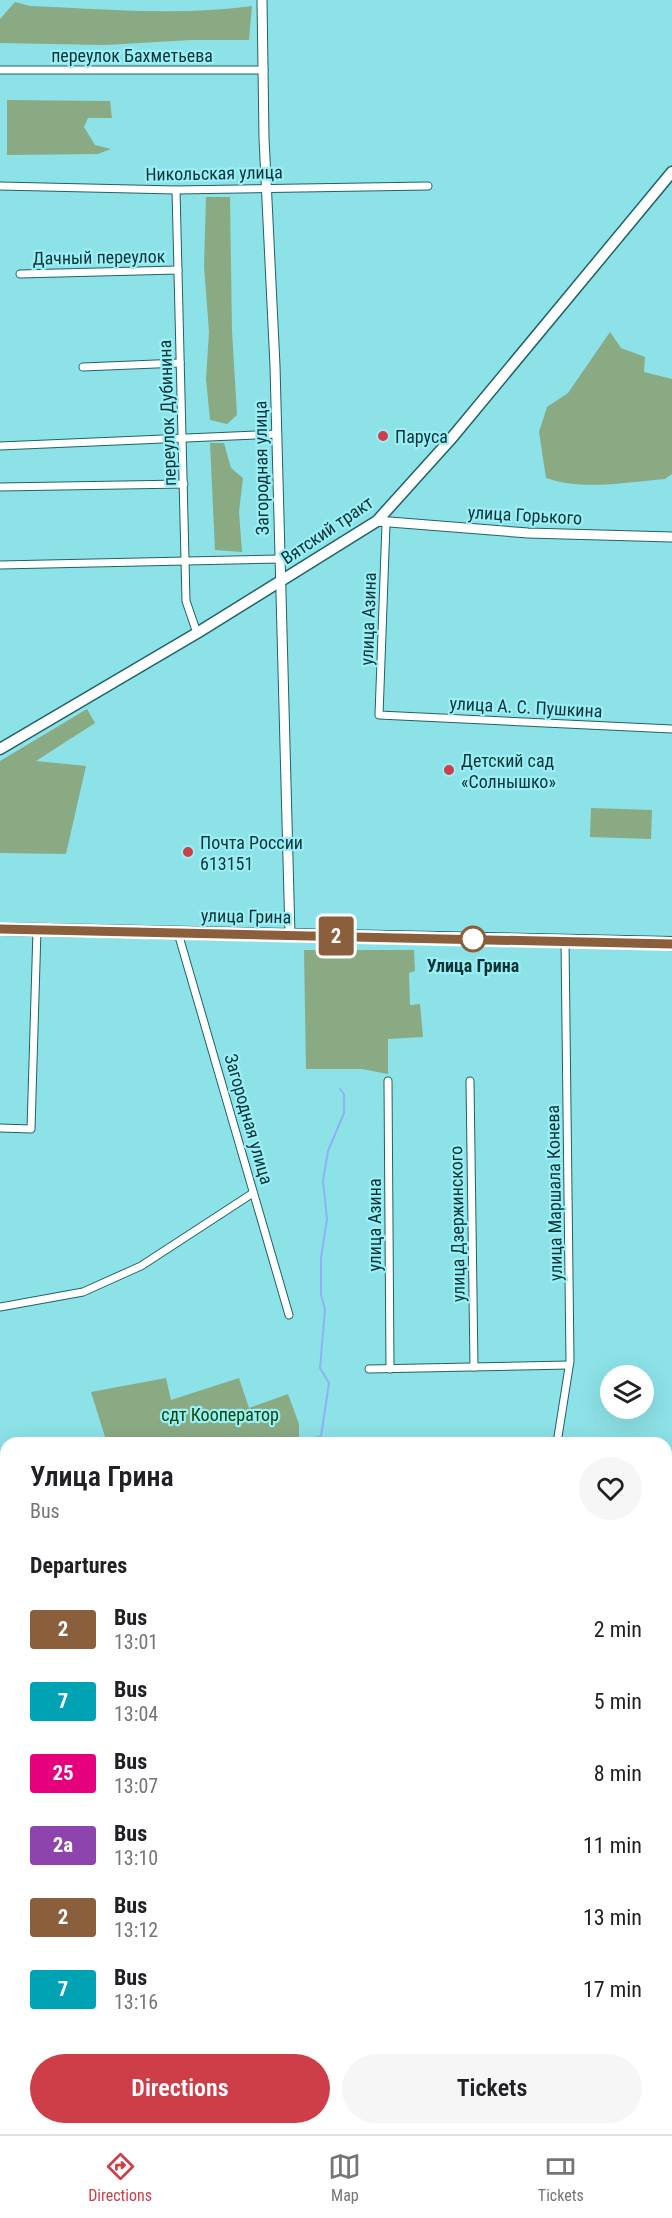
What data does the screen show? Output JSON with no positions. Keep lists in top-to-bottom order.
{
  "streets": {
    "highway": ["улица Грина"],
    "main road": ["Вятский тракт"],
    "street": [
      "переулок Бахметьева",
      "Никольская улица",
      "Дачный переулок",
      "переулок Дубинина",
      "Загородная улица",
      "улица Горького",
      "улица Азина",
      "улица А. С. Пушкина",
      "улица Маршала Конева",
      "улица Дзержинского"
    ]
  },
  "crossings": [
    ["переулок Бахметьева", "Загородная улица"],
    ["Никольская улица", "переулок Дубинина"],
    ["Никольская улица", "Загородная улица"],
    ["Дачный переулок", "переулок Дубинина"],
    ["переулок Дубинина", "Вятский тракт"],
    ["Загородная улица", "Вятский тракт"],
    ["Загородная улица", "улица Грина"],
    ["улица Горького", "Вятский тракт"],
    ["улица Горького", "улица Азина"],
    ["Вятский тракт", "улица Азина"],
    ["улица Азина", "улица А. С. Пушкина"],
    ["улица Грина", "улица Маршала Конева"]
  ],
  "parks": ["сдт Кооператор"],
  "places": [
    "Паруса",
    "Детский сад «Солнышко»",
    "Почта России 613151",
    "Улица Грина"
  ],
  "lines": ["bus line 2"],
  "page": {
    "on_map": "2",
    "heading": [
      ["Улица Грина", "Bus"],
      "Departures"
    ],
    "list": [
      {
        "mark": "2",
        "name": "Bus",
        "note": "13:01",
        "value": "2 min"
      },
      {
        "mark": "7",
        "name": "Bus",
        "note": "13:04",
        "value": "5 min"
      },
      {
        "mark": "25",
        "name": "Bus",
        "note": "13:07",
        "value": "8 min"
      },
      {
        "mark": "2а",
        "name": "Bus",
        "note": "13:10",
        "value": "11 min"
      },
      {
        "mark": "2",
        "name": "Bus",
        "note": "13:12",
        "value": "13 min"
      },
      {
        "mark": "7",
        "name": "Bus",
        "note": "13:16",
        "value": "17 min"
      }
    ],
    "buttons": ["Directions", "Tickets"],
    "tabs": ["Directions", "Map", "Tickets"]
  }
}
